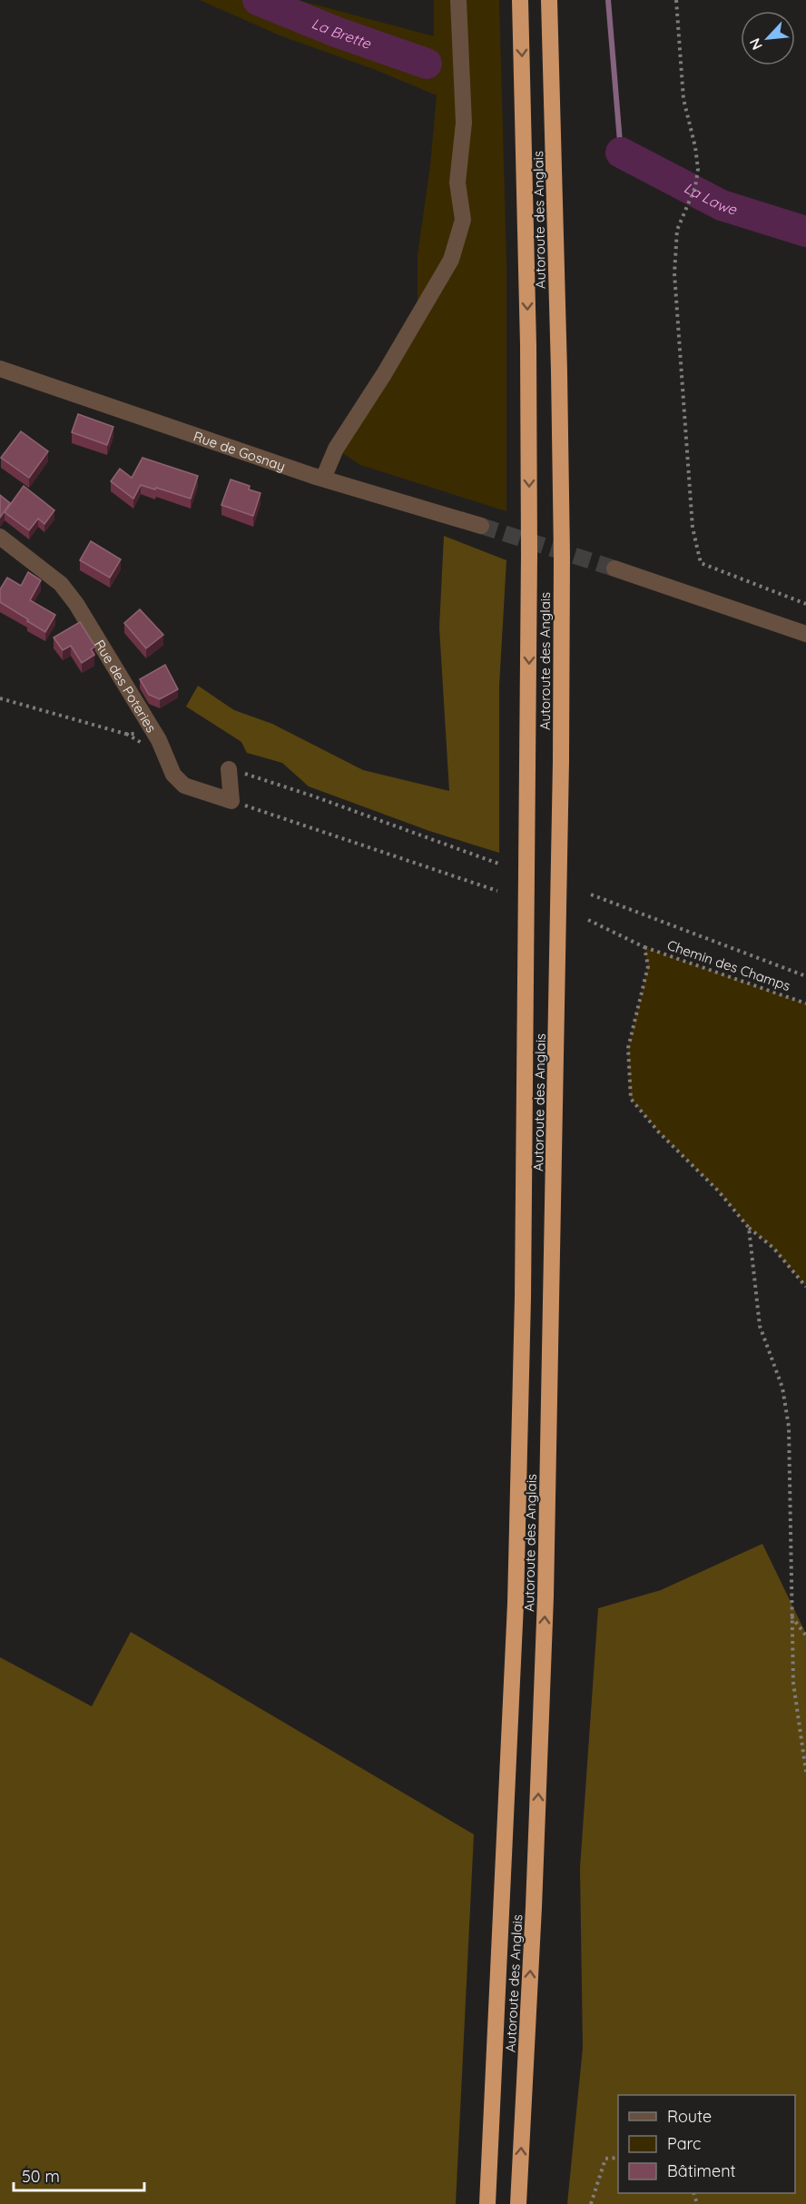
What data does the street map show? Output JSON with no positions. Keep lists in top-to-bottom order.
{
  "streets": {
    "highway": ["Autoroute des Anglais"],
    "street": ["Rue de Gosnay", "Rue des Poteries"],
    "path": ["Chemin des Champs"]
  },
  "water": ["La Brette", "La Lawe"],
  "legend": ["Route", "Parc", "Bâtiment"],
  "scale_bar": "50 m",
  "north": "bottom left"
}
